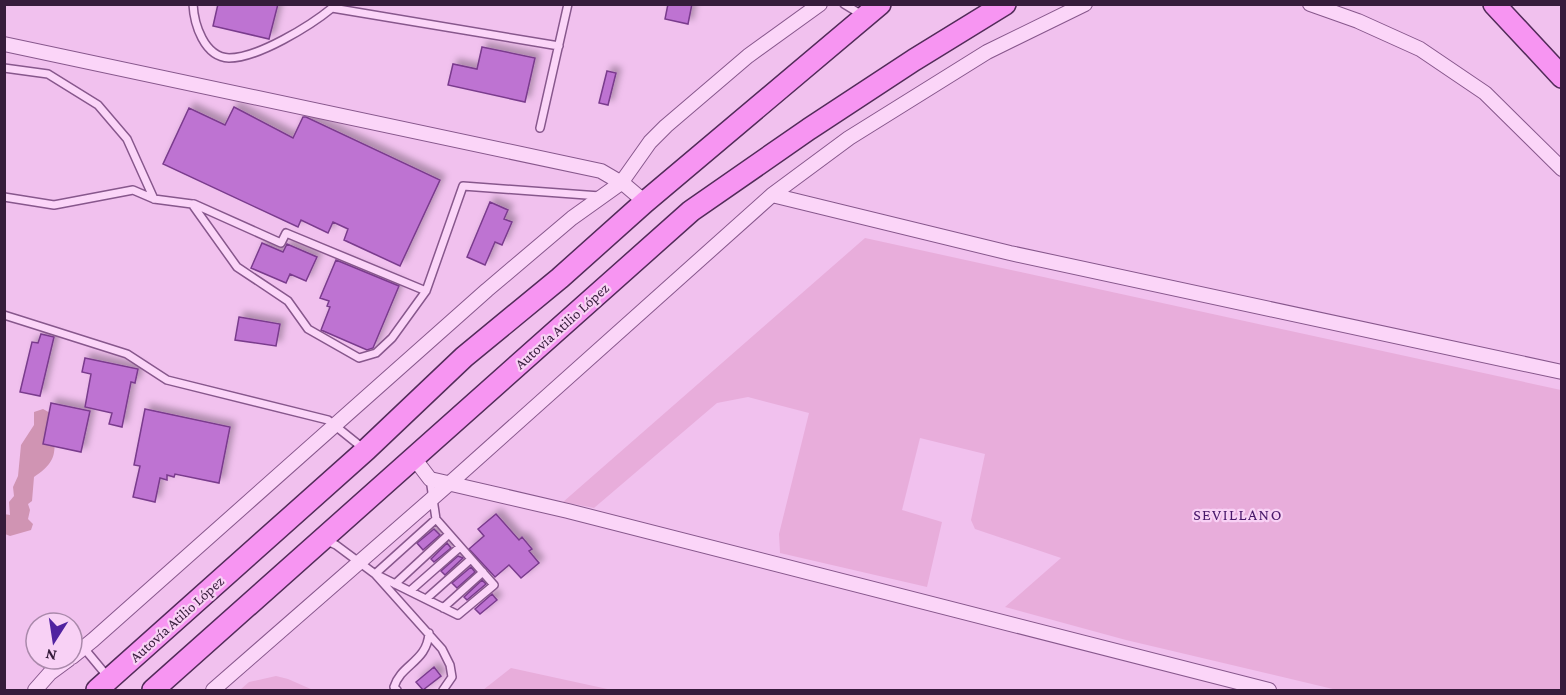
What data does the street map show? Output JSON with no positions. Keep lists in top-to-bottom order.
{
  "streets": {
    "main road": ["Autovía Atilio López"]
  },
  "districts": ["SEVILLANO"],
  "north": "bottom"
}
